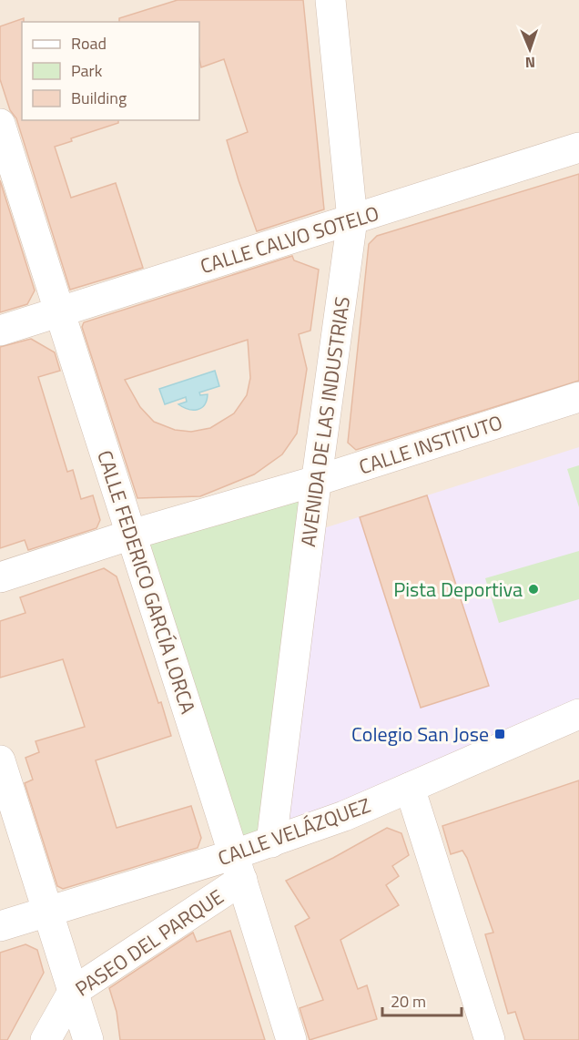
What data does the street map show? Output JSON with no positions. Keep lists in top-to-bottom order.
{
  "streets": {
    "street": [
      "CALLE CALVO SOTELO",
      "AVENIDA DE LAS INDUSTRIAS",
      "CALLE INSTITUTO",
      "CALLE FEDERICO GARCÍA LORCA",
      "CALLE VELÁZQUEZ",
      "PASEO DEL PARQUE"
    ]
  },
  "crossings": [
    ["CALLE CALVO SOTELO", "AVENIDA DE LAS INDUSTRIAS"],
    ["CALLE CALVO SOTELO", "CALLE FEDERICO GARCÍA LORCA"],
    ["AVENIDA DE LAS INDUSTRIAS", "CALLE INSTITUTO"],
    ["AVENIDA DE LAS INDUSTRIAS", "CALLE VELÁZQUEZ"],
    ["CALLE INSTITUTO", "CALLE FEDERICO GARCÍA LORCA"],
    ["CALLE FEDERICO GARCÍA LORCA", "CALLE VELÁZQUEZ"],
    ["CALLE FEDERICO GARCÍA LORCA", "PASEO DEL PARQUE"],
    ["CALLE VELÁZQUEZ", "PASEO DEL PARQUE"]
  ],
  "places": {
    "other": ["Pista Deportiva"],
    "transit": ["Colegio San Jose"]
  },
  "legend": ["Road", "Park", "Building"],
  "scale_bar": "20 m",
  "north": "bottom"
}
